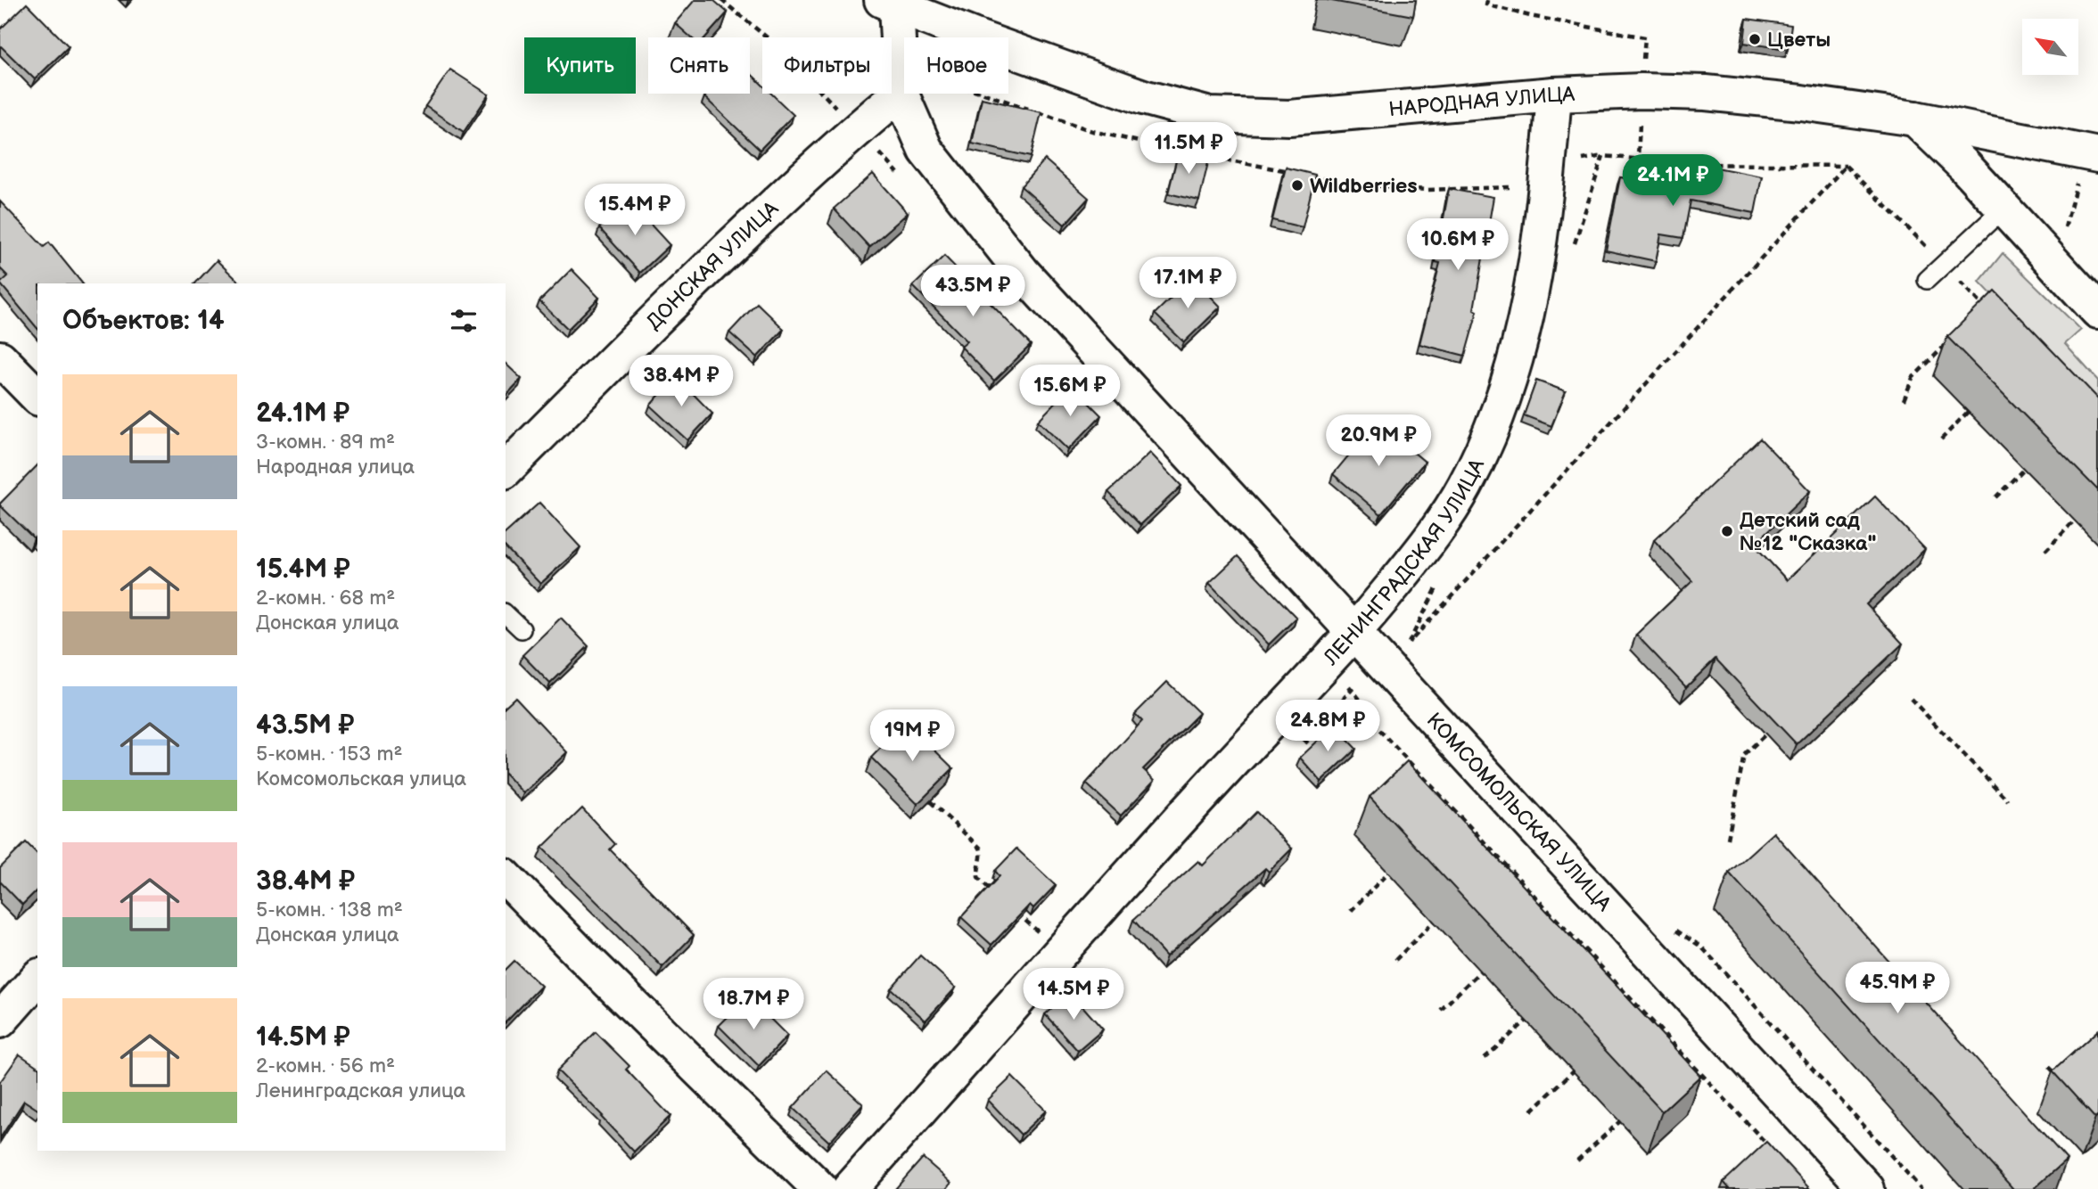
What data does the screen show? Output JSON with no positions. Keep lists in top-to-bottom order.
{
  "streets": {
    "street": [
      "НАРОДНАЯ УЛИЦА",
      "ДОНСКАЯ УЛИЦА",
      "ЛЕНИНГРАДСКАЯ УЛИЦА",
      "КОМСОМОЛЬСКАЯ УЛИЦА"
    ]
  },
  "crossings": [
    ["НАРОДНАЯ УЛИЦА", "ЛЕНИНГРАДСКАЯ УЛИЦА"],
    ["НАРОДНАЯ УЛИЦА", "КОМСОМОЛЬСКАЯ УЛИЦА"],
    ["ДОНСКАЯ УЛИЦА", "КОМСОМОЛЬСКАЯ УЛИЦА"],
    ["ЛЕНИНГРАДСКАЯ УЛИЦА", "КОМСОМОЛЬСКАЯ УЛИЦА"]
  ],
  "places": ["Цветы", "Wildberries", "Детский сад №12 \"Сказка\""],
  "north": "top left",
  "page": {
    "chip": [
      "Купить",
      "Снять",
      "Фильтры",
      "Новое"
    ],
    "price": [
      "11.5M ₽",
      "24.1M ₽",
      "15.4M ₽",
      "10.6M ₽",
      "17.1M ₽",
      "43.5M ₽",
      "38.4M ₽",
      "15.6M ₽",
      "20.9M ₽",
      "24.8M ₽",
      "19M ₽",
      "45.9M ₽",
      "14.5M ₽",
      "18.7M ₽"
    ],
    "heading": "Объектов: 14",
    "list": [
      {
        "name": "24.1M ₽",
        "note": "3-комн. · 89 m² · Народная улица"
      },
      {
        "name": "15.4M ₽",
        "note": "2-комн. · 68 m² · Донская улица"
      },
      {
        "name": "43.5M ₽",
        "note": "5-комн. · 153 m² · Комсомольская улица"
      },
      {
        "name": "38.4M ₽",
        "note": "5-комн. · 138 m² · Донская улица"
      },
      {
        "name": "14.5M ₽",
        "note": "2-комн. · 56 m² · Ленинградская улица"
      }
    ]
  }
}
